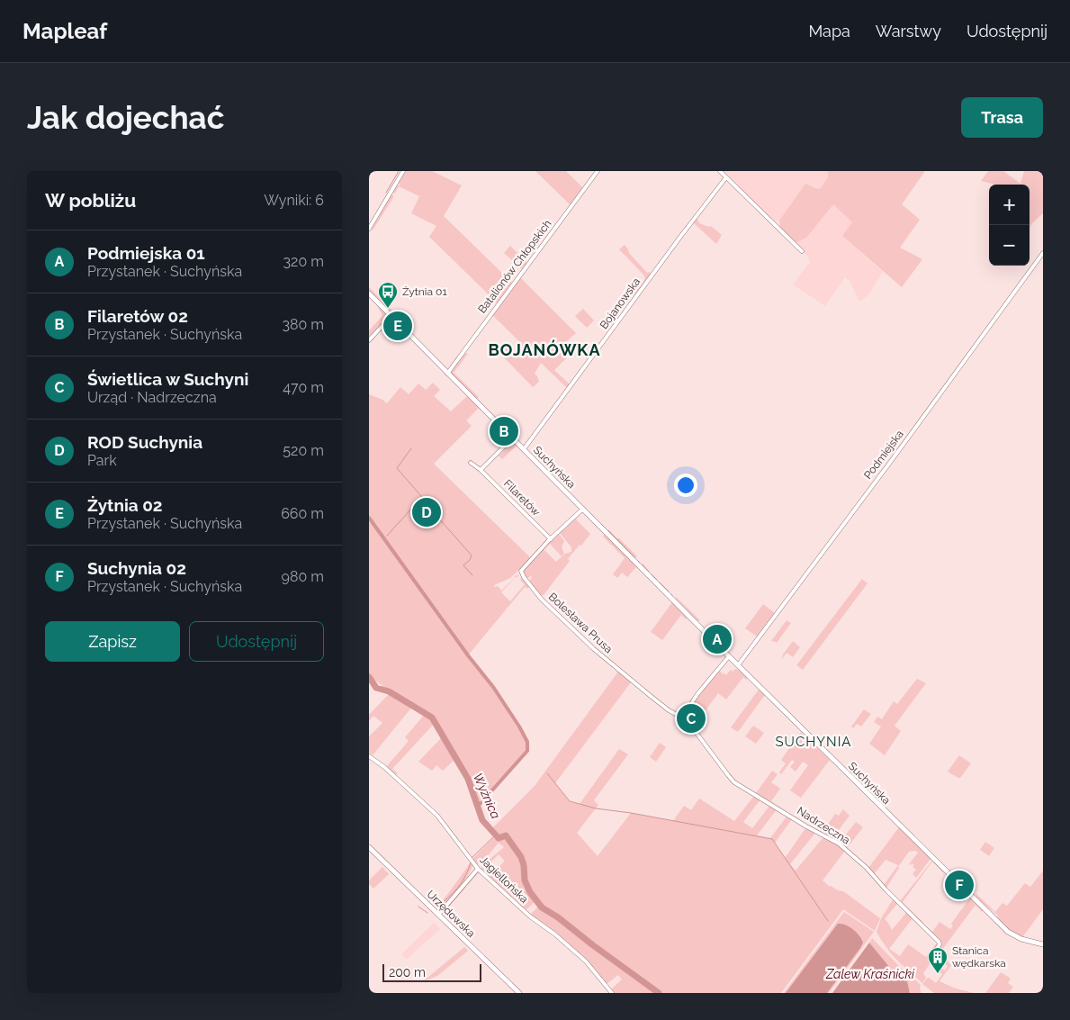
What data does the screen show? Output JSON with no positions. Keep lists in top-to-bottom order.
{
  "streets": {
    "street": [
      "Batalionów Chłopskich",
      "Bojanowska",
      "Podmiejska",
      "Suchyńska",
      "Filaretów",
      "Bolesława Prusa",
      "Nadrzeczna",
      "Jagiellońska",
      "Urzędowska"
    ]
  },
  "crossings": [
    ["Batalionów Chłopskich", "Suchyńska"],
    ["Bojanowska", "Suchyńska"],
    ["Podmiejska", "Suchyńska"],
    ["Suchyńska", "Bolesława Prusa"],
    ["Filaretów", "Bolesława Prusa"],
    ["Bolesława Prusa", "Nadrzeczna"]
  ],
  "districts": ["BOJANÓWKA", "SUCHYNIA"],
  "water": ["Wyżnica", "Zalew Kraśnicki"],
  "places": {
    "bus stop": ["Żytnia 01"],
    "building": ["Stanica wędkarska"]
  },
  "scale_bar": "200 m",
  "page": {
    "header": "Mapleaf",
    "nav": ["Mapa", "Warstwy", "Udostępnij"],
    "buttons": [
      "Trasa",
      ["Zapisz", "Udostępnij"]
    ],
    "title": "Jak dojechać",
    "heading": ["W pobliżu", "Wyniki: 6"],
    "map_buttons": ["+", "−"],
    "list": [
      {
        "mark": "A",
        "name": "Podmiejska 01",
        "note": "Przystanek · Suchyńska",
        "value": "320 m"
      },
      {
        "mark": "B",
        "name": "Filaretów 02",
        "note": "Przystanek · Suchyńska",
        "value": "380 m"
      },
      {
        "mark": "C",
        "name": "Świetlica w Suchyni",
        "note": "Urząd · Nadrzeczna",
        "value": "470 m"
      },
      {
        "mark": "D",
        "name": "ROD Suchynia",
        "note": "Park",
        "value": "520 m"
      },
      {
        "mark": "E",
        "name": "Żytnia 02",
        "note": "Przystanek · Suchyńska",
        "value": "660 m"
      },
      {
        "mark": "F",
        "name": "Suchynia 02",
        "note": "Przystanek · Suchyńska",
        "value": "980 m"
      }
    ],
    "pins": [
      "E",
      "B",
      "D",
      "A",
      "C",
      "F"
    ],
    "scale": "200 m"
  }
}
